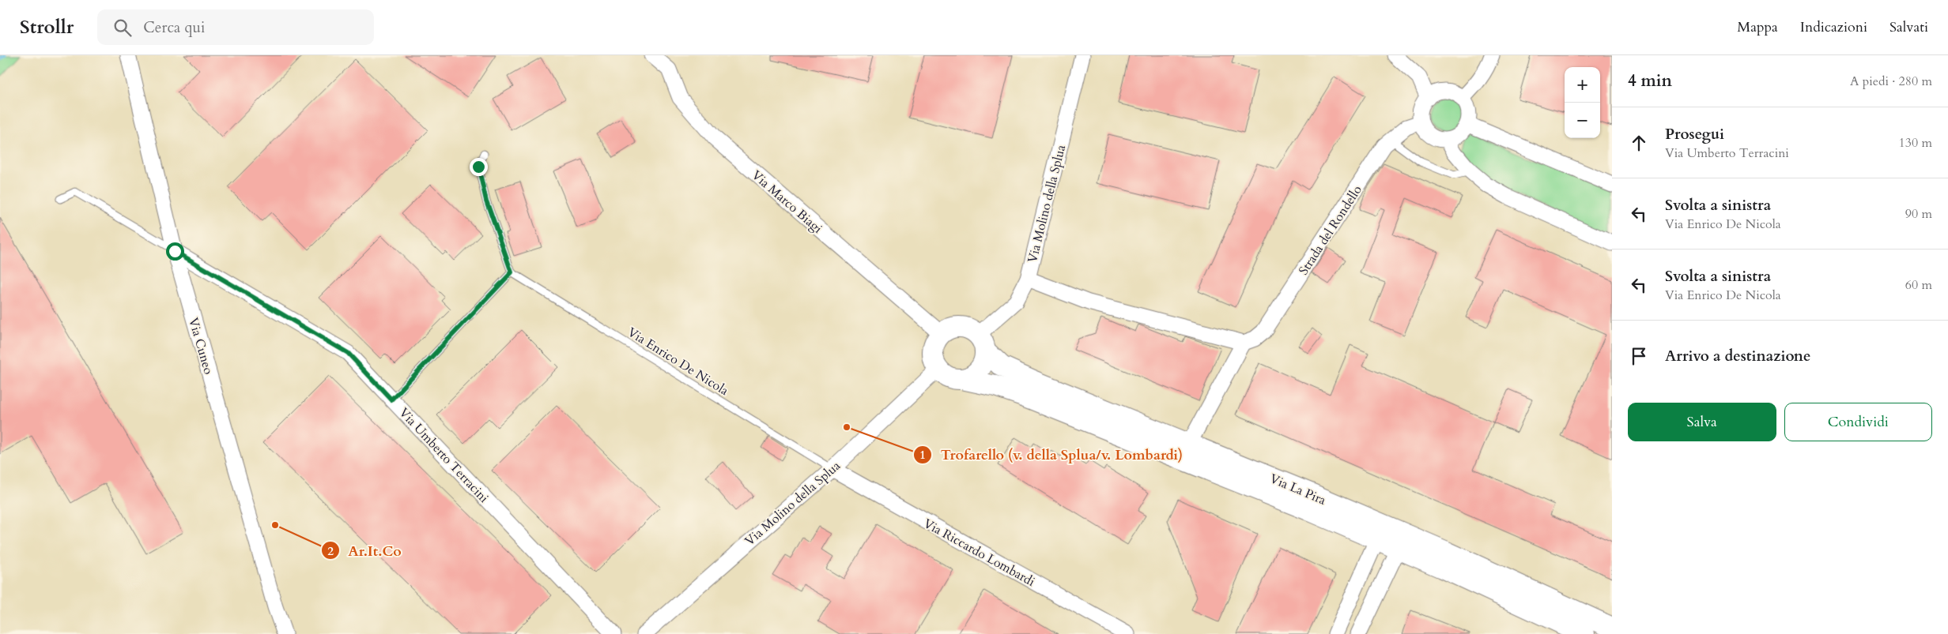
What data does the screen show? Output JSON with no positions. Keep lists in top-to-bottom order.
{
  "streets": {
    "street": [
      "Via Marco Biagi",
      "Via Molino della Splua",
      "Strada del Rondello",
      "Via Cuneo",
      "Via Umberto Terracini",
      "Via La Pira",
      "Via Riccardo Lombardi"
    ],
    "lane": ["Via Enrico De Nicola"]
  },
  "crossings": [
    ["Via Marco Biagi", "Via Molino della Splua"],
    ["Via Marco Biagi", "Via La Pira"],
    ["Via Molino della Splua", "Via Enrico De Nicola"],
    ["Via Molino della Splua", "Via La Pira"],
    ["Via Molino della Splua", "Via Riccardo Lombardi"],
    ["Via Cuneo", "Via Umberto Terracini"],
    ["Via Enrico De Nicola", "Via Riccardo Lombardi"]
  ],
  "places": ["Trofarello (v. della Splua/v. Lombardi)", "Ar.It.Co"],
  "page": {
    "header": "Strollr",
    "search": "Cerca qui",
    "nav": ["Mappa", "Indicazioni", "Salvati"],
    "heading": ["4 min", "A piedi · 280 m"],
    "map_buttons": ["+", "−"],
    "list": [
      ["Prosegui", "Via Umberto Terracini", "130 m"],
      ["Svolta a sinistra", "Via Enrico De Nicola", "90 m"],
      ["Svolta a sinistra", "Via Enrico De Nicola", "60 m"],
      "Arrivo a destinazione"
    ],
    "buttons": ["Salva", "Condividi"]
  }
}
